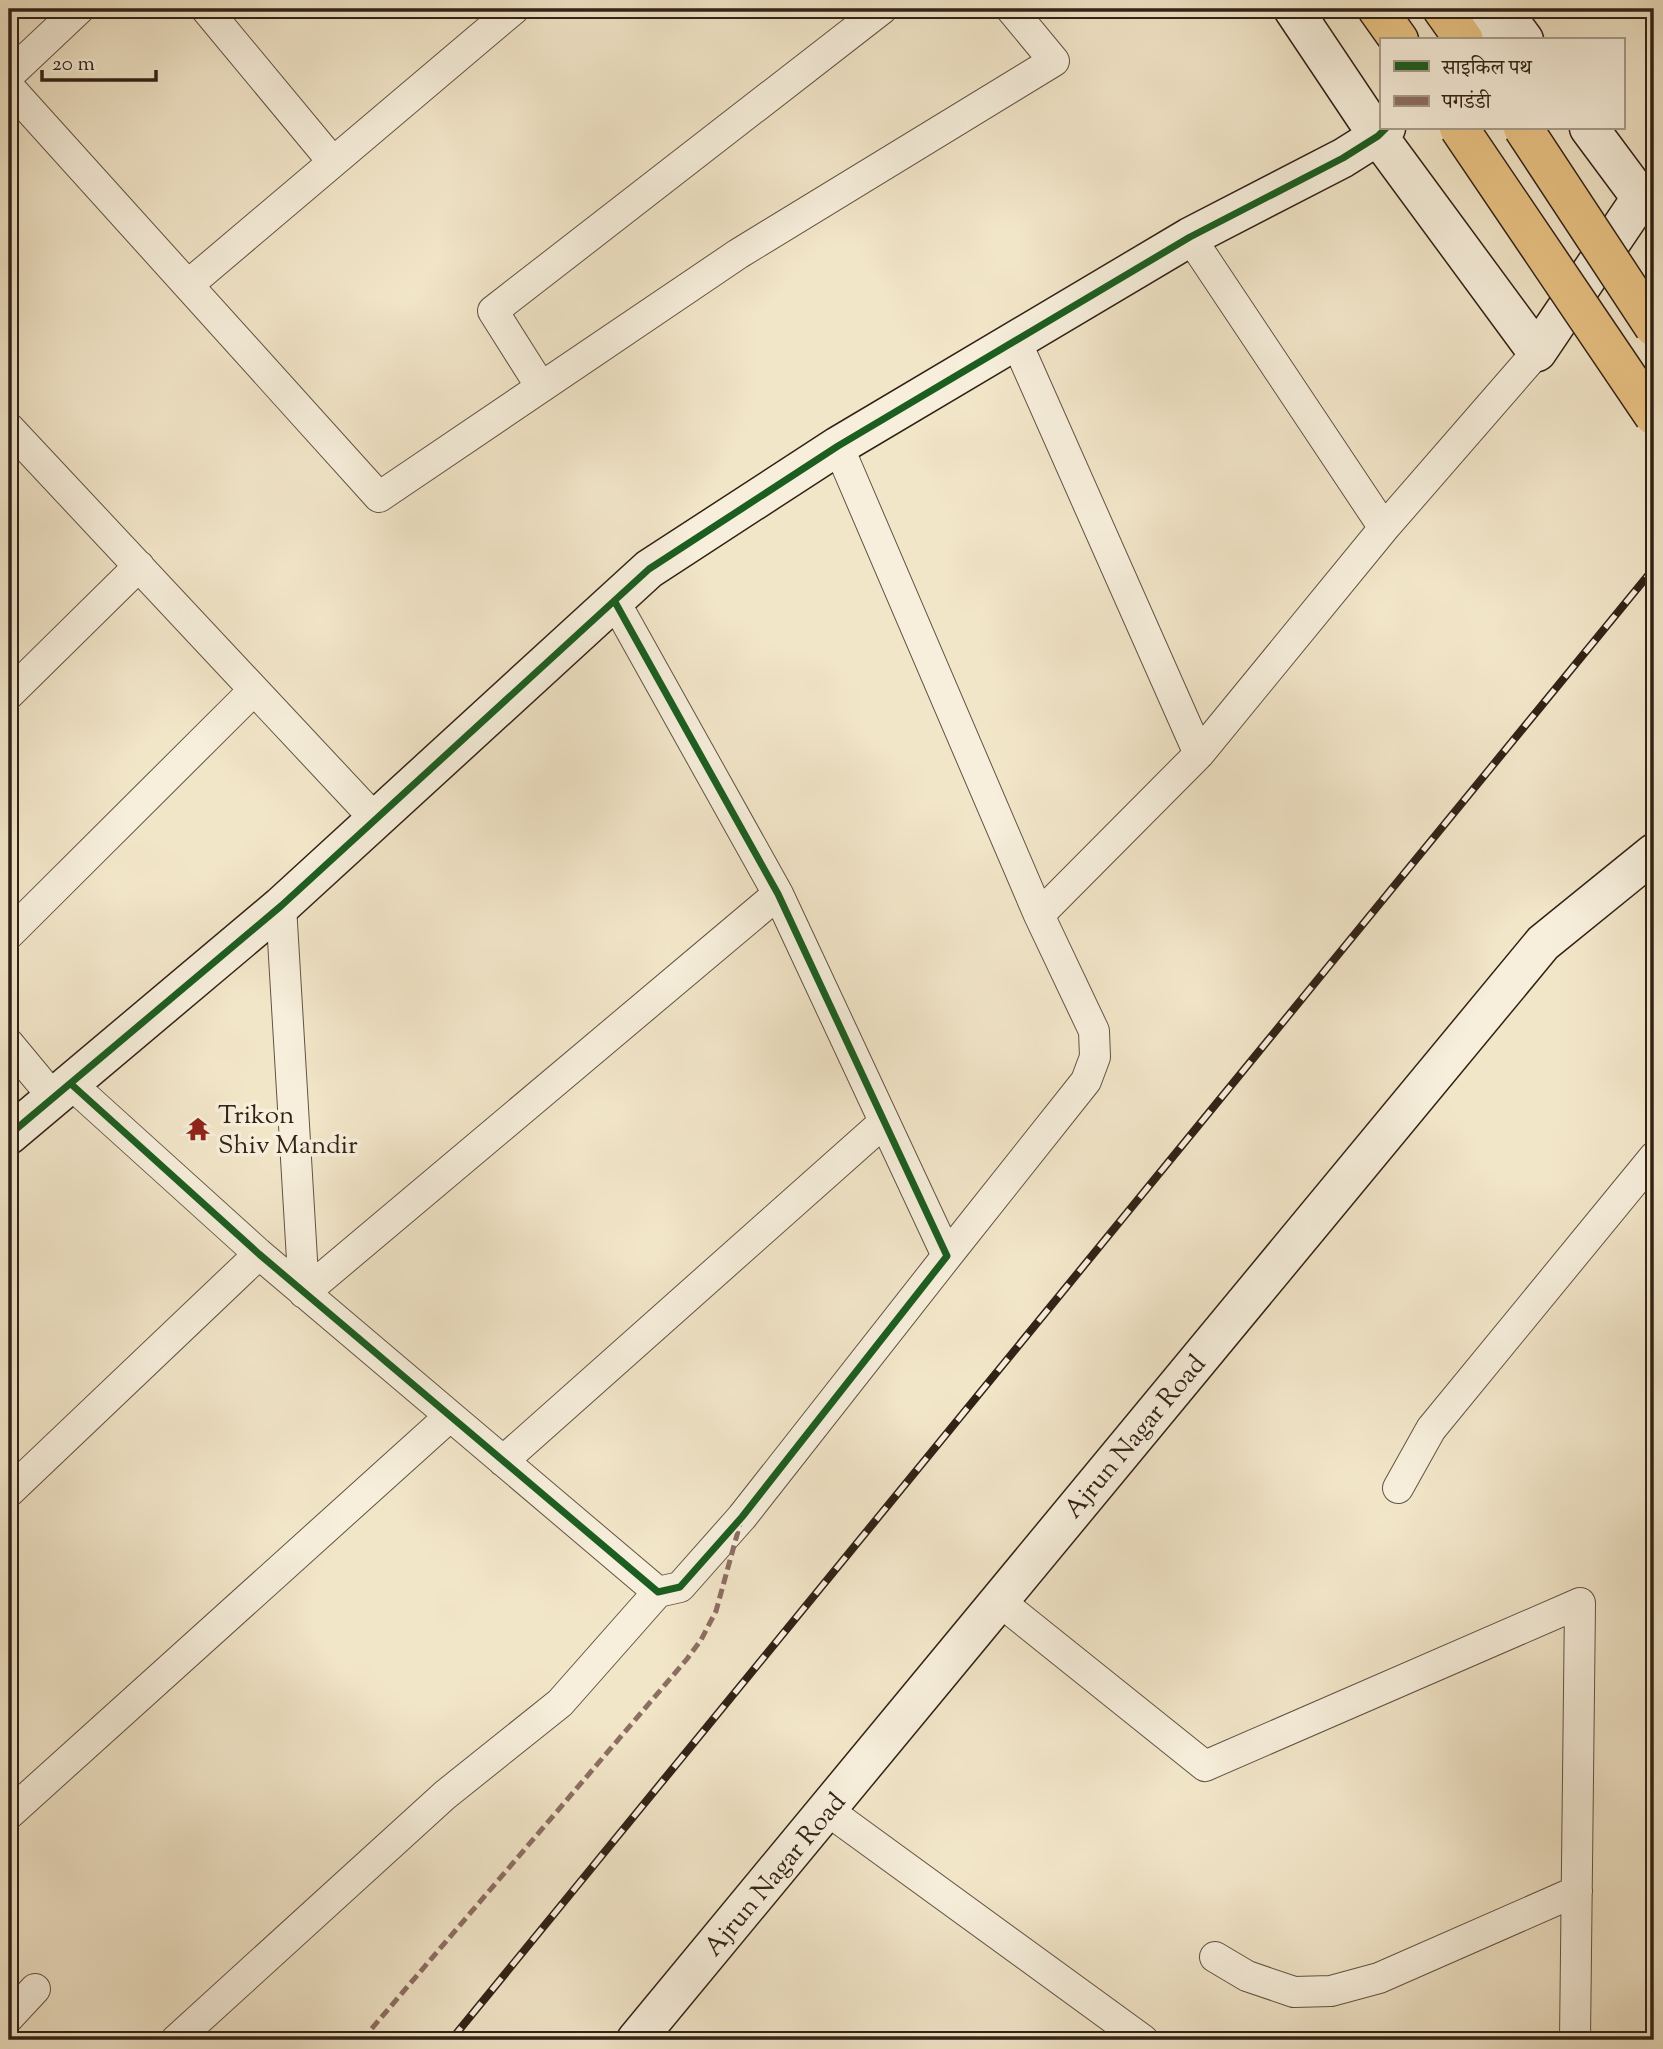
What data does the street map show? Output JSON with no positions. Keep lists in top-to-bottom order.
{
  "streets": {
    "street": ["Ajrun Nagar Road"]
  },
  "places": {
    "temple": ["Trikon Shiv Mandir"]
  },
  "legend": ["साइकिल पथ", "पगडंडी"],
  "scale_bar": "20 m"
}
